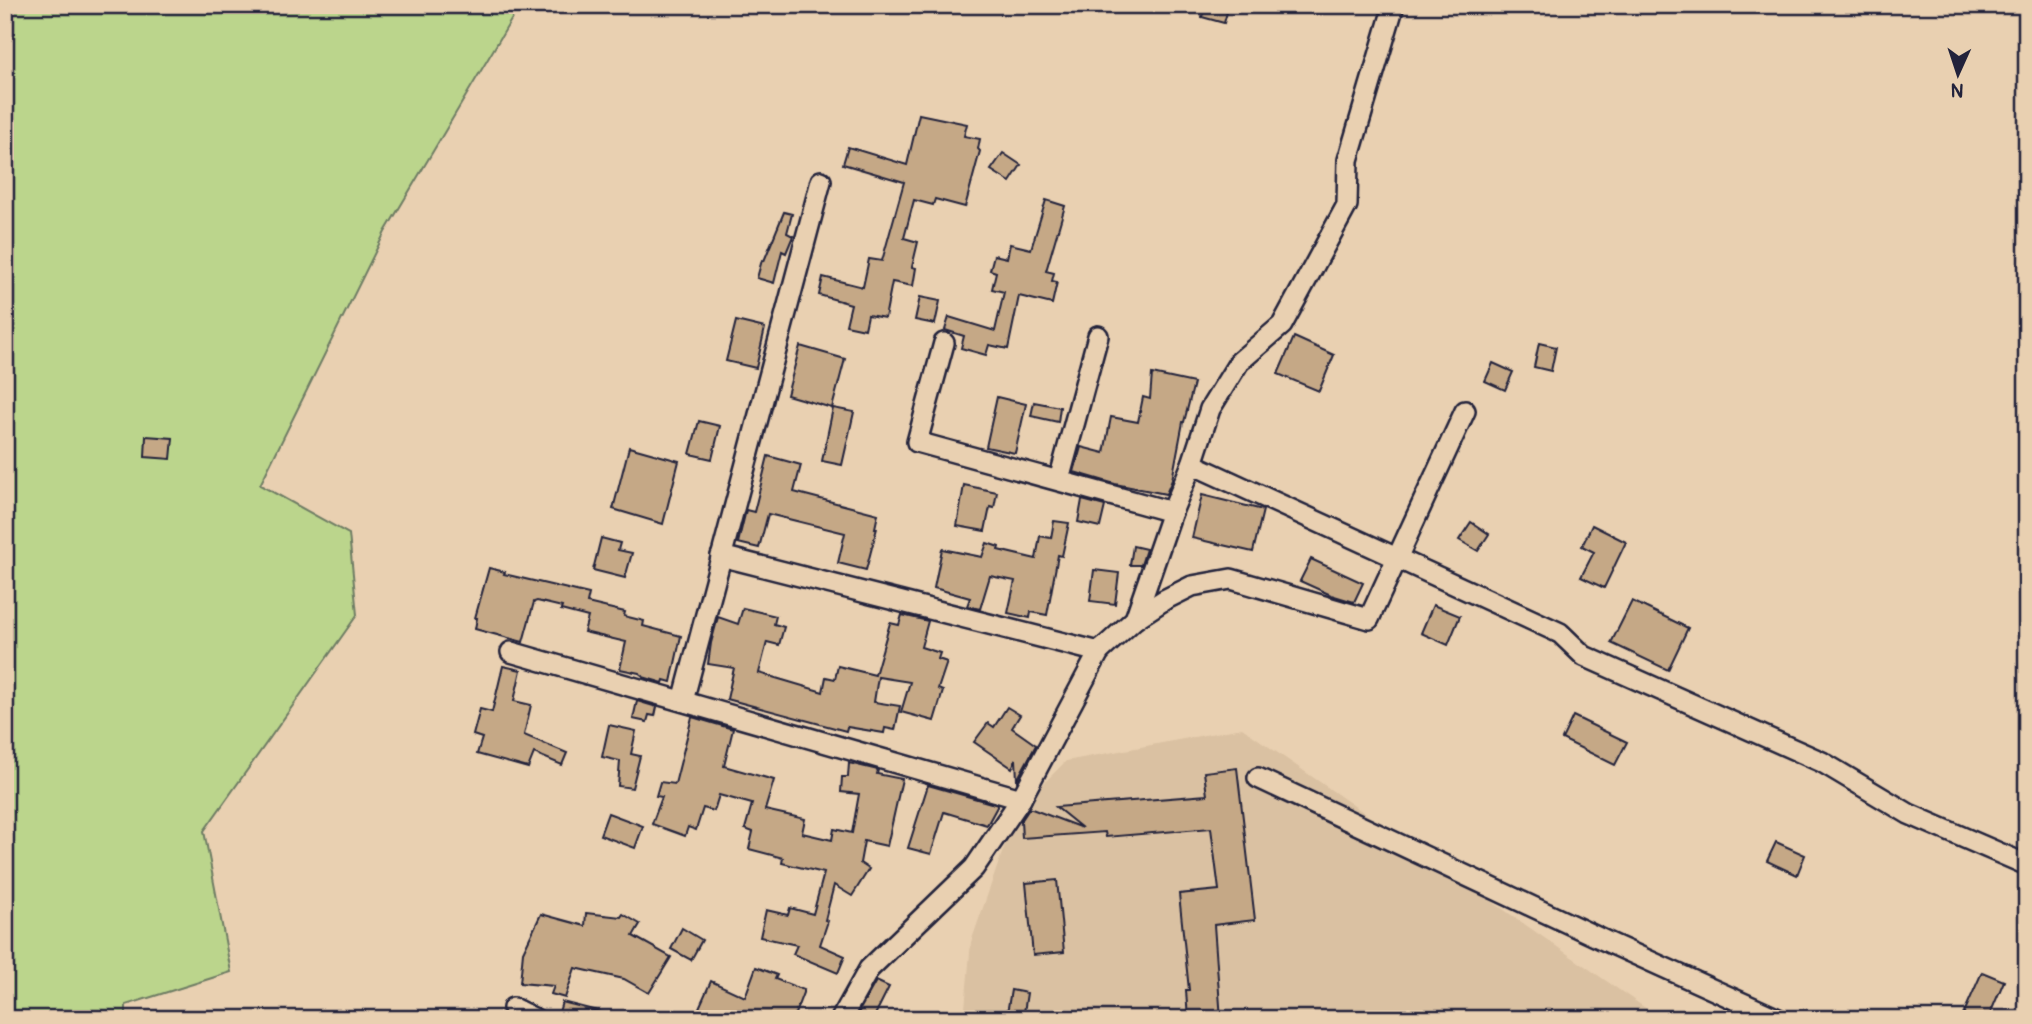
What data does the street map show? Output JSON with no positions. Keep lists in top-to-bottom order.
{
  "north": "bottom"
}
